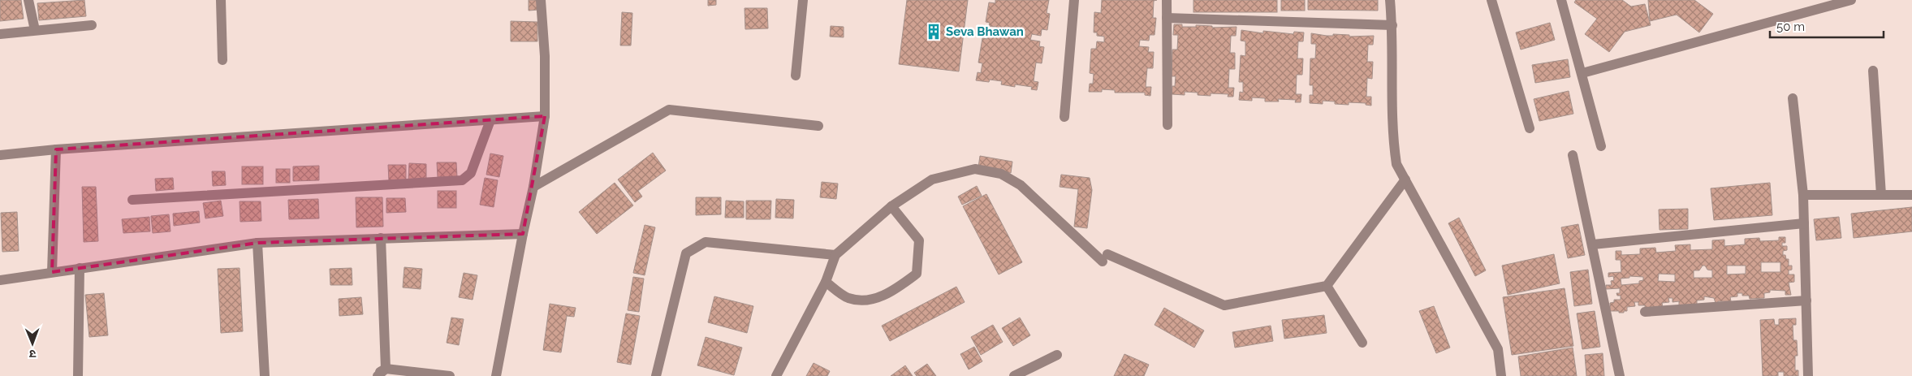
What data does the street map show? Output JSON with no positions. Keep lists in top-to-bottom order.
{
  "places": {
    "building": ["Seva Bhawan"]
  },
  "scale_bar": "50 m",
  "north": "bottom"
}
